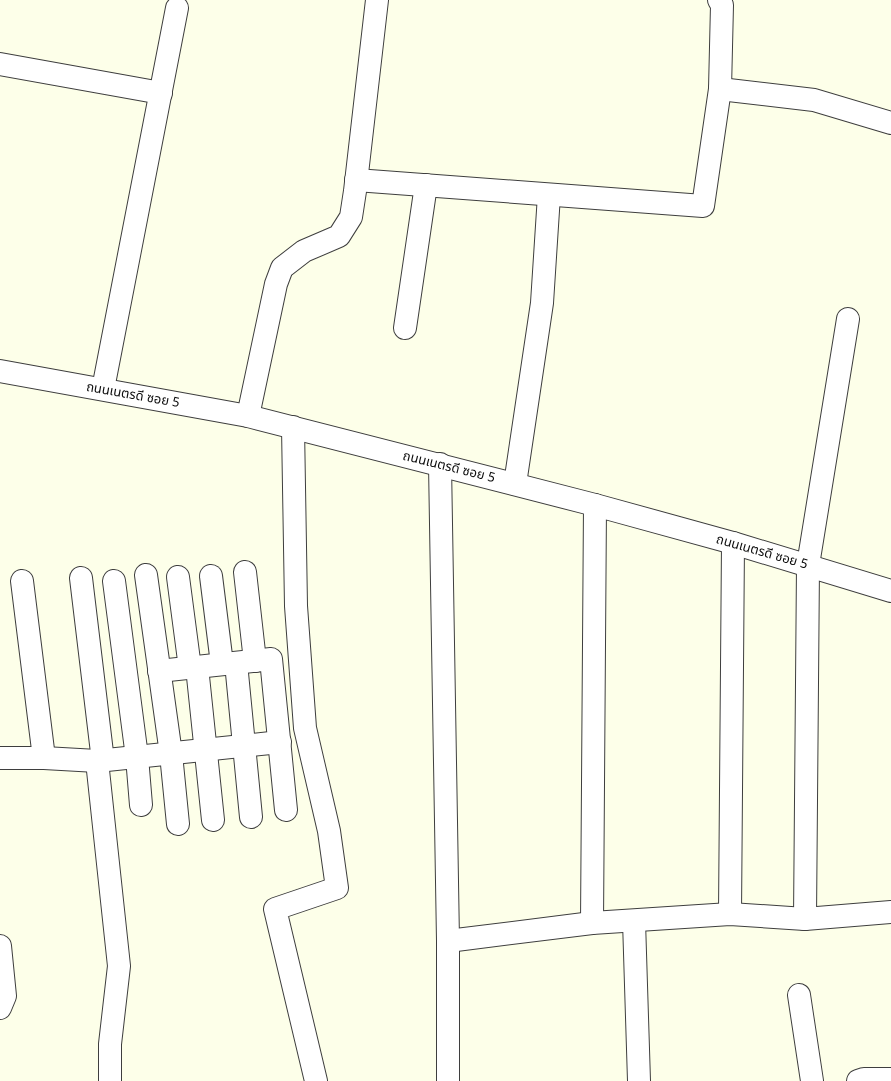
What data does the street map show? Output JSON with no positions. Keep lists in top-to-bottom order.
{
  "streets": {
    "street": ["ถนนเนตรดี ซอย 5"]
  }
}
